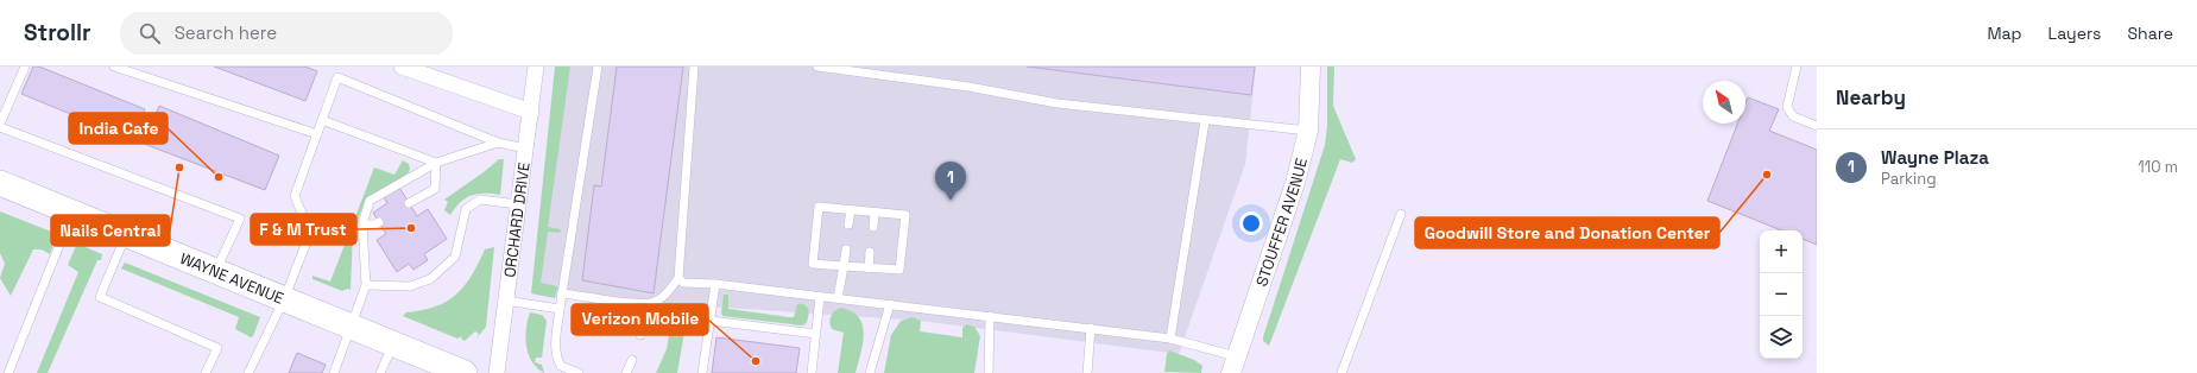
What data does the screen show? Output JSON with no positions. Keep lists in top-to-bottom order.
{
  "streets": {
    "main road": ["WAYNE AVENUE"],
    "street": ["ORCHARD DRIVE", "STOUFFER AVENUE"]
  },
  "places": [
    "Nails Central",
    "Goodwill Store and Donation Center",
    "India Cafe",
    "F & M Trust",
    "Verizon Mobile"
  ],
  "north": "top left",
  "page": {
    "header": "Strollr",
    "search": "Search here",
    "nav": ["Map", "Layers", "Share"],
    "heading": "Nearby",
    "list": [
      {
        "mark": "1",
        "name": "Wayne Plaza",
        "note": "Parking",
        "value": "110 m"
      }
    ],
    "pins": "1",
    "map_buttons": ["+", "−"]
  }
}
